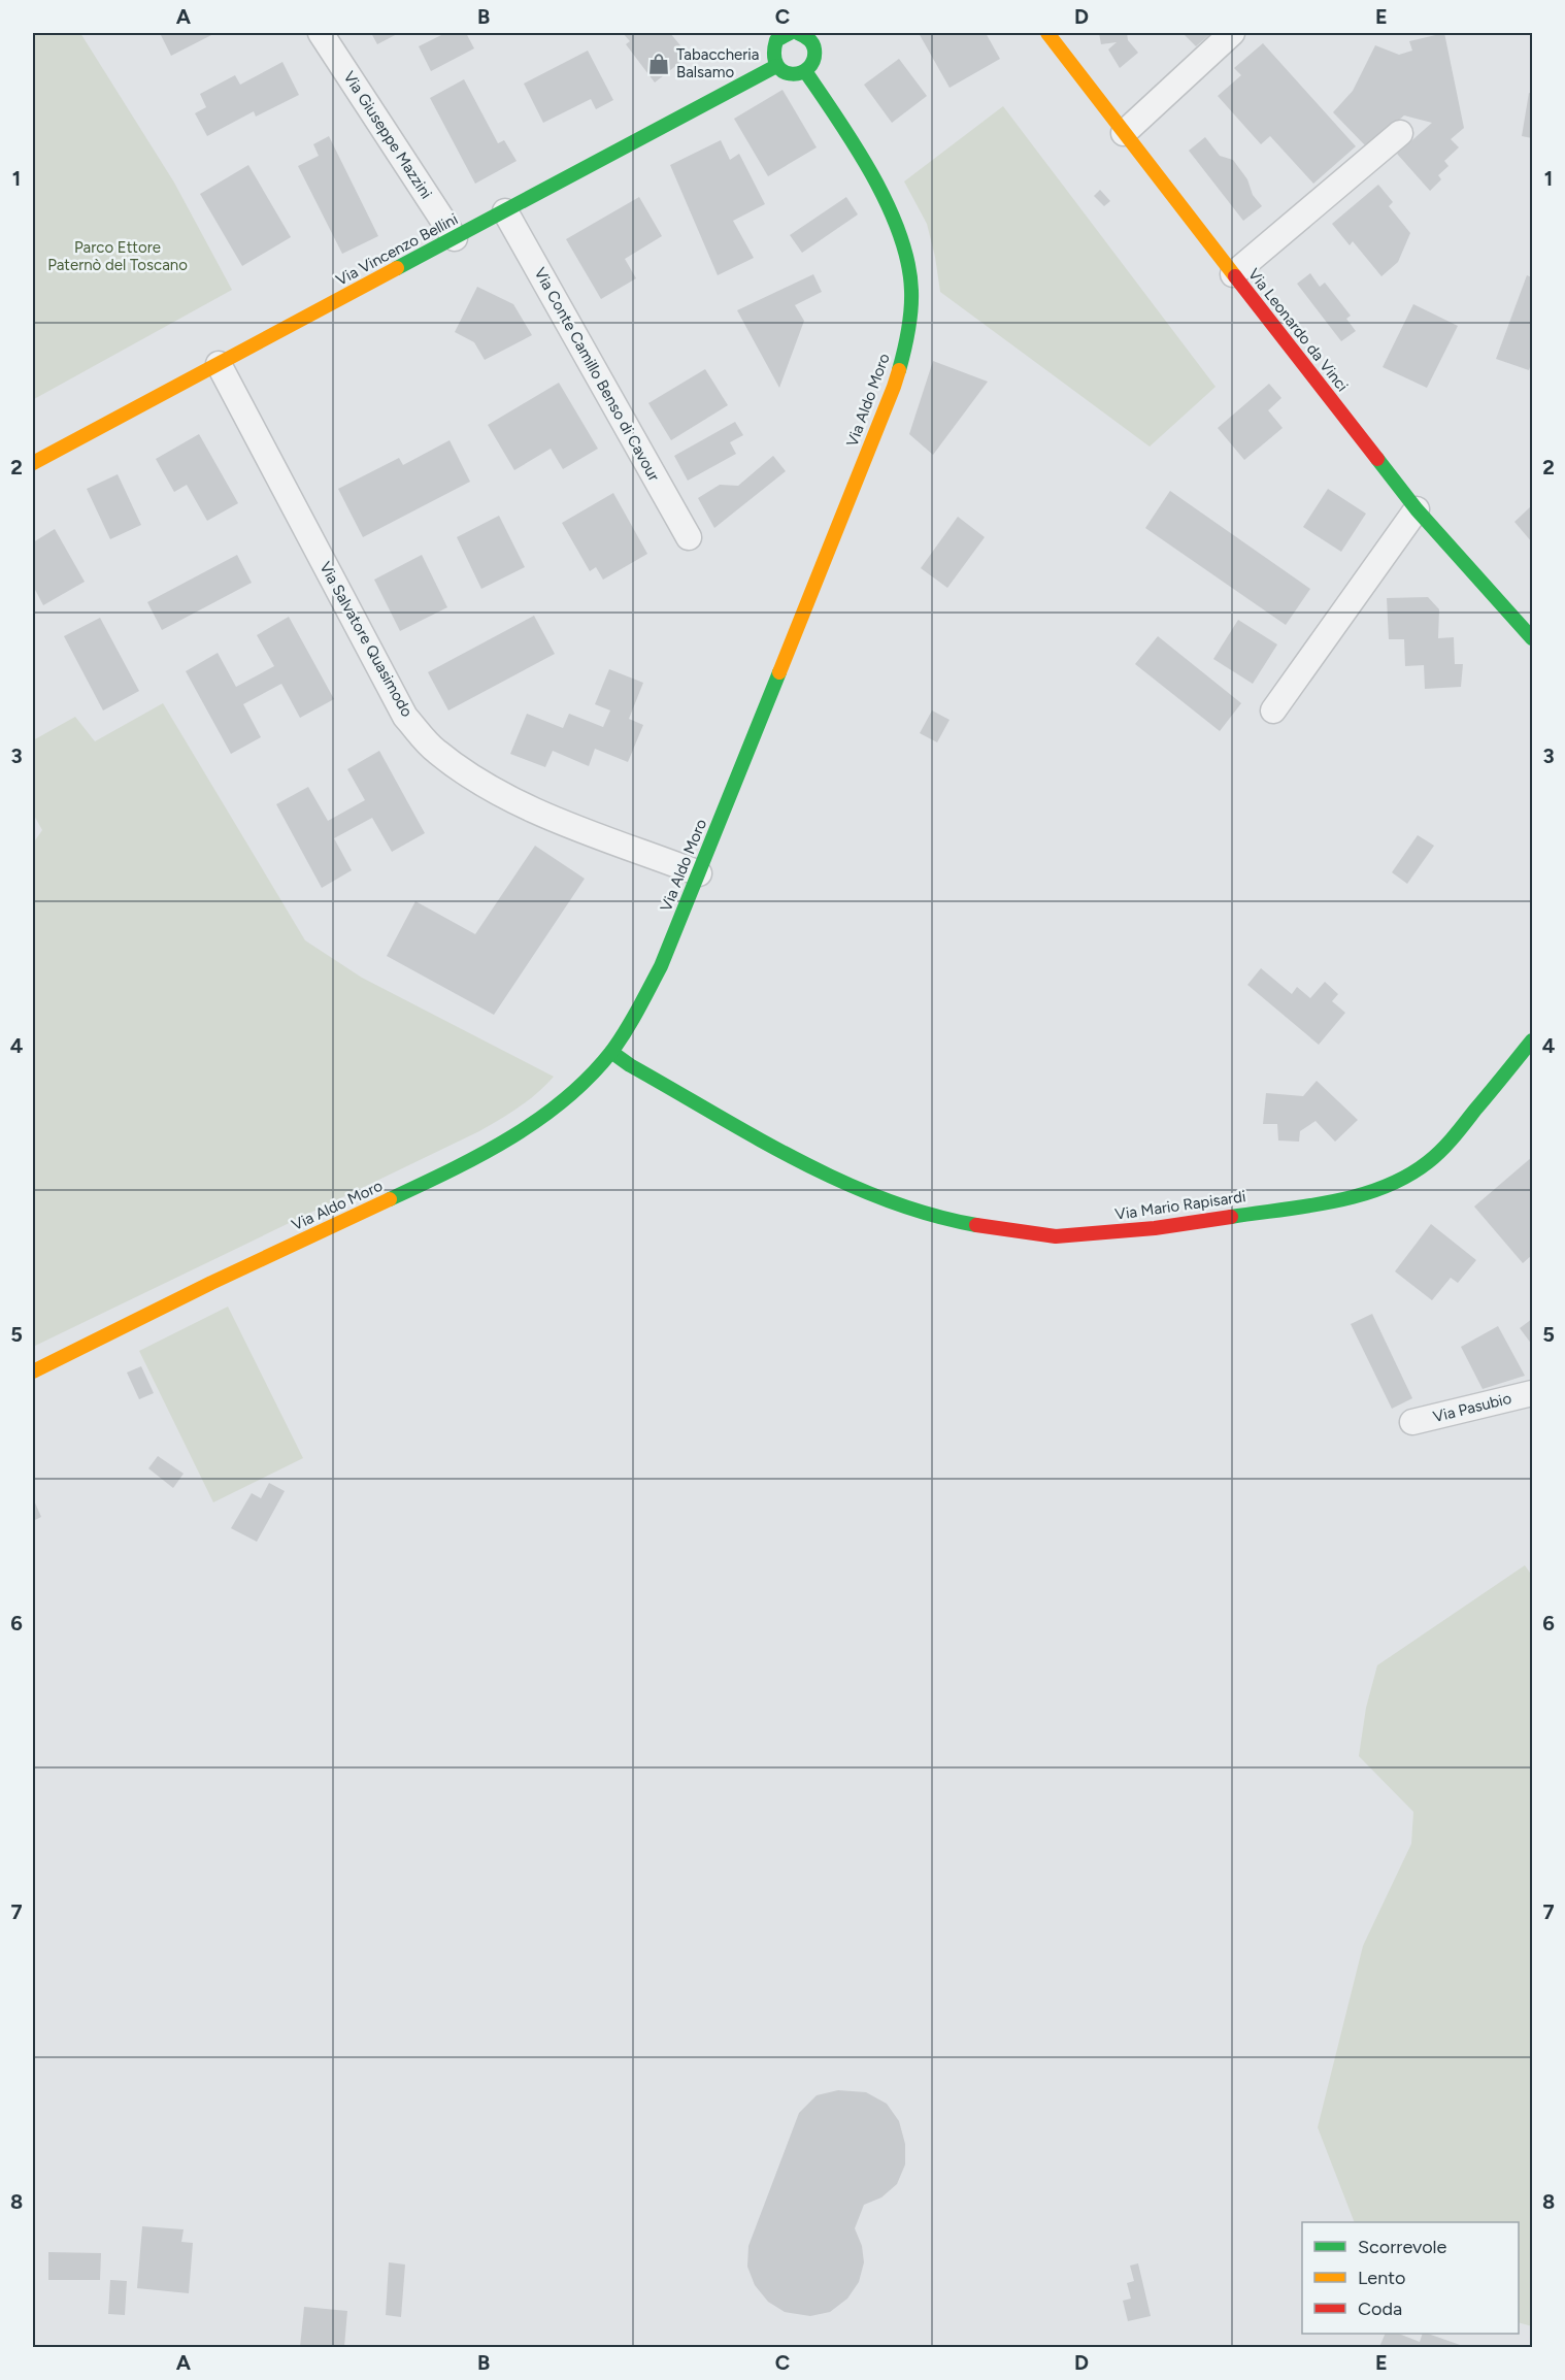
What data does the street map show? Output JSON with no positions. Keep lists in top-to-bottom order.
{
  "streets": {
    "main road": [
      "Via Vincenzo Bellini",
      "Via Leonardo da Vinci",
      "Via Aldo Moro",
      "Via Mario Rapisardi"
    ],
    "street": [
      "Via Giuseppe Mazzini",
      "Via Conte Camillo Benso di Cavour",
      "Via Salvatore Quasimodo",
      "Via Pasubio"
    ]
  },
  "crossings": [
    ["Via Giuseppe Mazzini", "Via Vincenzo Bellini"],
    ["Via Vincenzo Bellini", "Via Conte Camillo Benso di Cavour"],
    ["Via Vincenzo Bellini", "Via Salvatore Quasimodo"],
    ["Via Aldo Moro", "Via Salvatore Quasimodo"],
    ["Via Aldo Moro", "Via Mario Rapisardi"]
  ],
  "parks": ["Parco Ettore Paternò del Toscano"],
  "places": {
    "shop": ["Tabaccheria Balsamo"]
  },
  "legend": ["Scorrevole", "Lento", "Coda"],
  "grid": {
    "columns": [
      "A",
      "B",
      "C",
      "D",
      "E"
    ],
    "rows": [
      "1",
      "2",
      "3",
      "4",
      "5",
      "6",
      "7",
      "8"
    ]
  }
}
